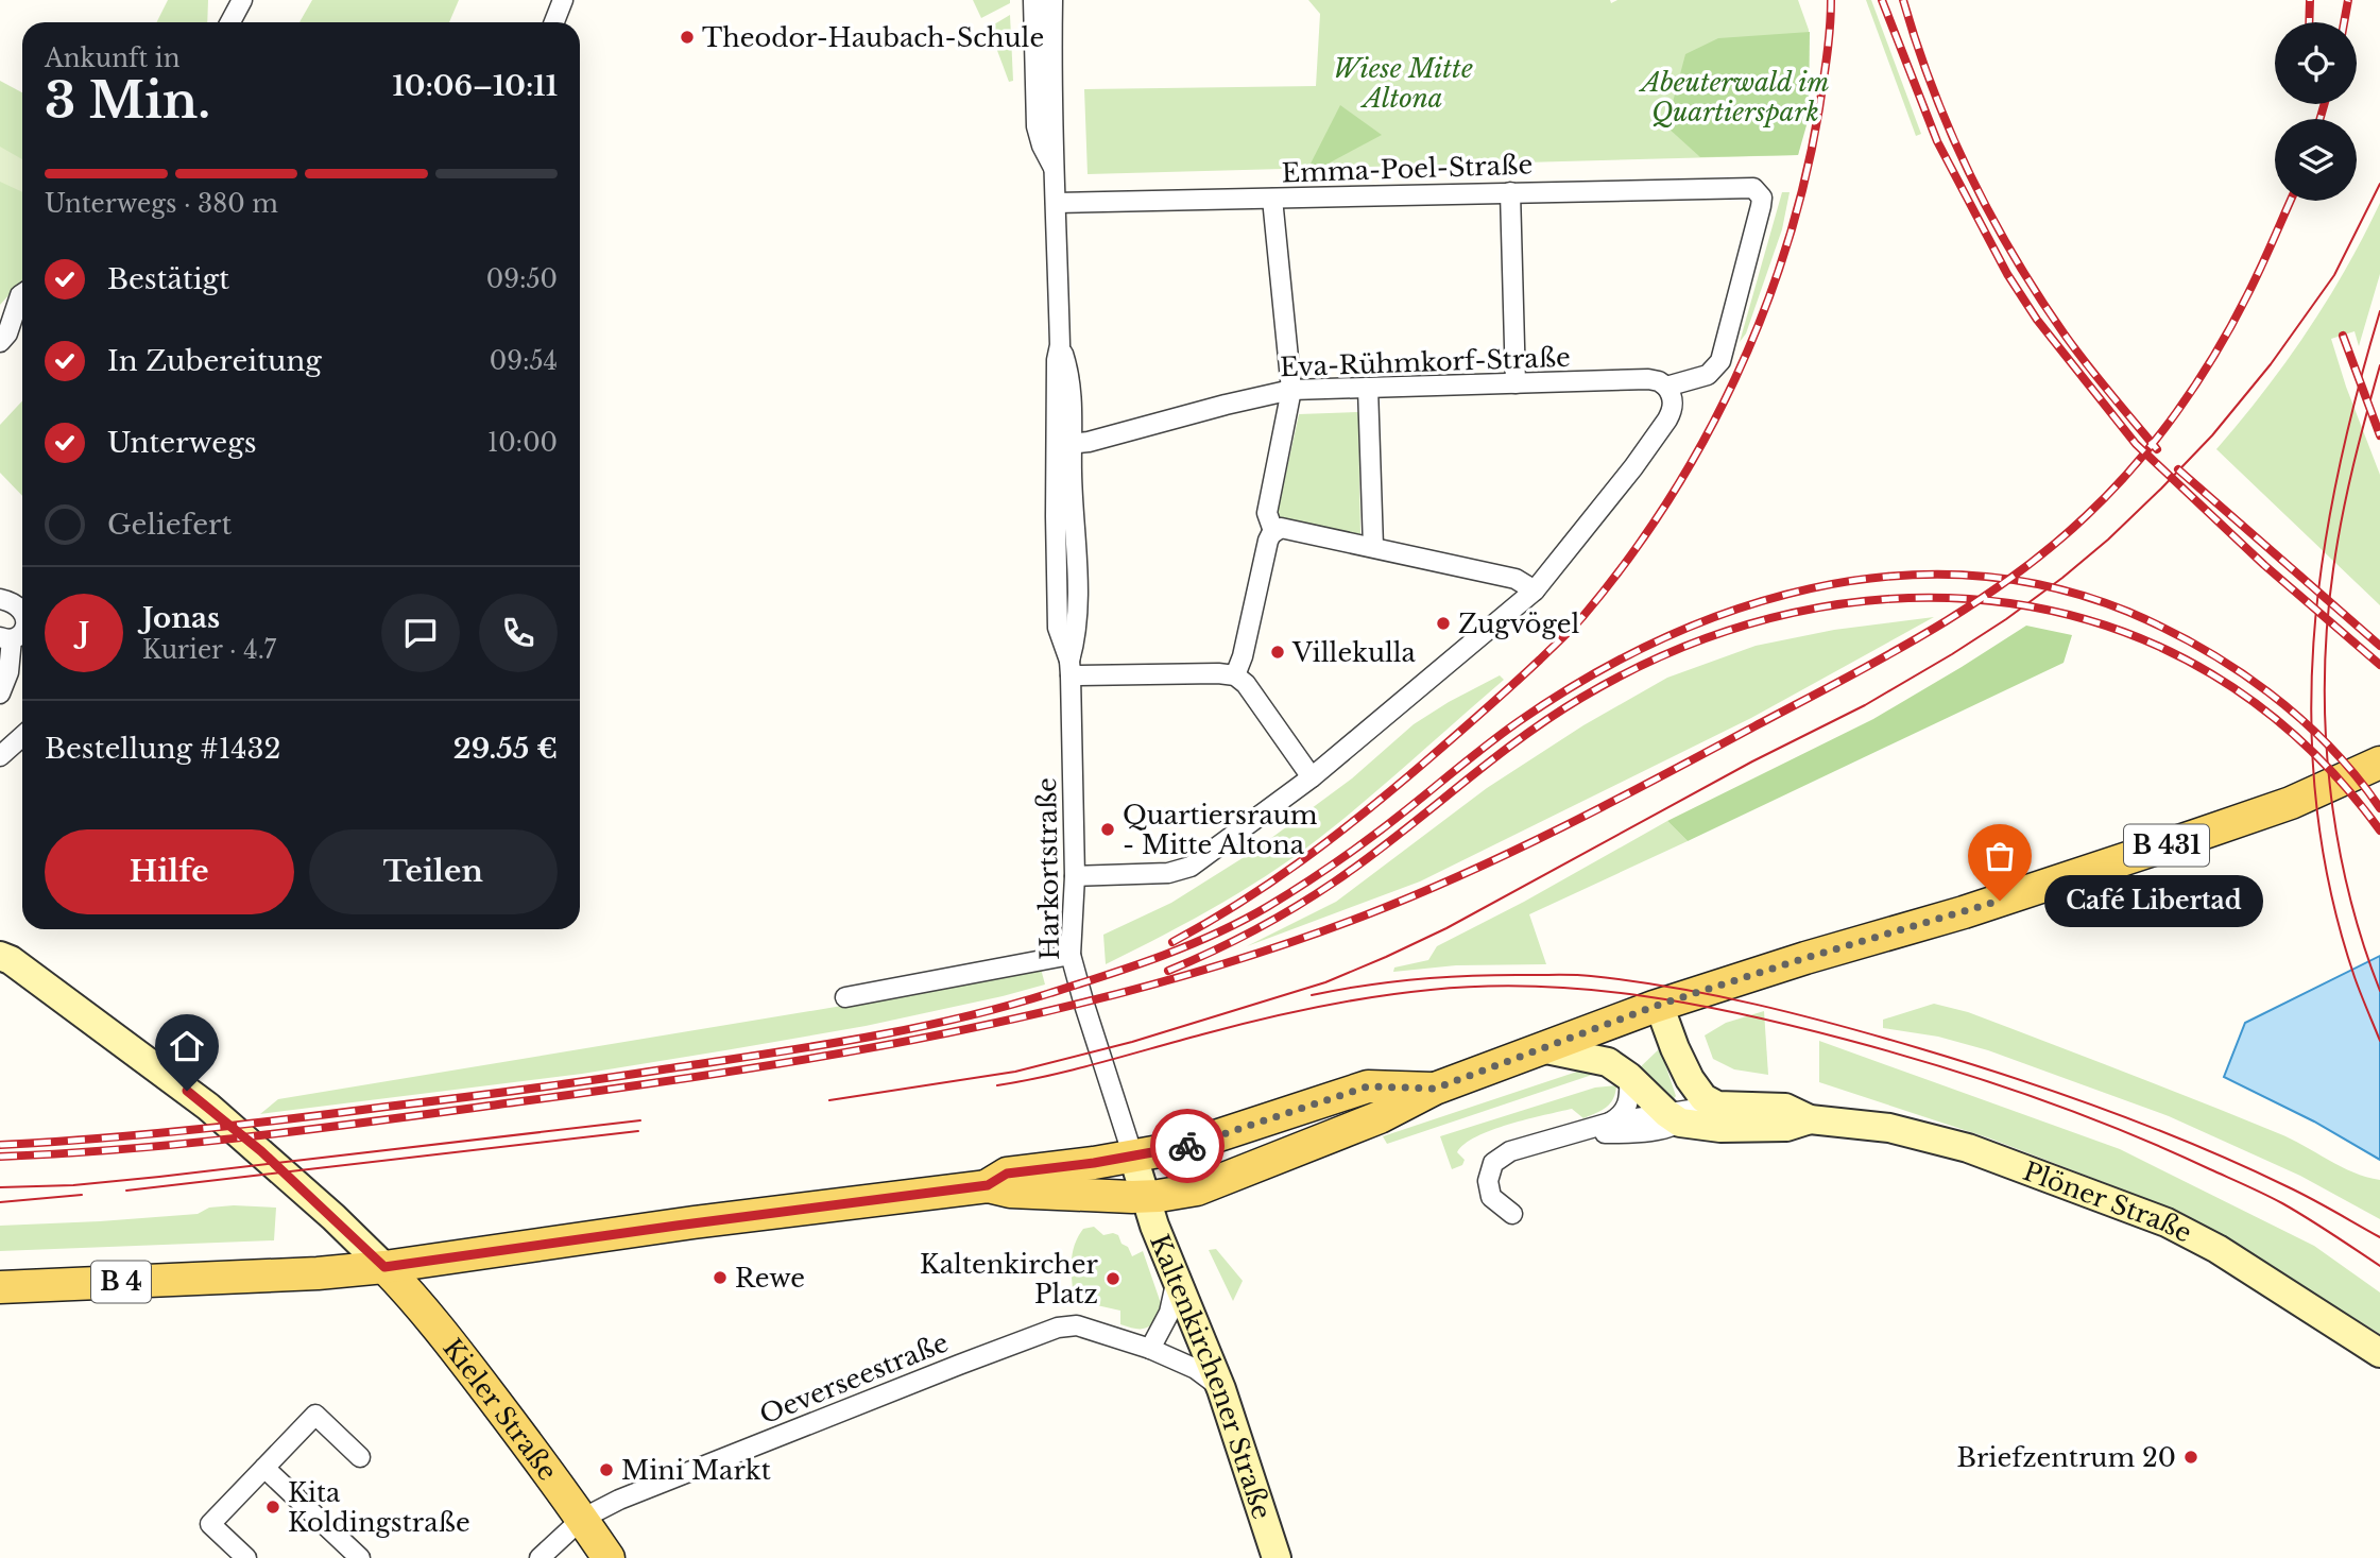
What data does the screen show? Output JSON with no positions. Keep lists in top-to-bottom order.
{
  "streets": {
    "main road": ["B 431", "B 4", "Kieler Straße"],
    "street": [
      "Emma-Poel-Straße",
      "Eva-Rühmkorf-Straße",
      "Harkortstraße",
      "Plöner Straße",
      "Kaltenkirchener Straße",
      "Oeverseestraße"
    ]
  },
  "crossings": [
    ["Emma-Poel-Straße", "Eva-Rühmkorf-Straße"],
    ["Emma-Poel-Straße", "Harkortstraße"],
    ["Eva-Rühmkorf-Straße", "Harkortstraße"],
    ["B 431", "Harkortstraße"],
    ["B 431", "B 4"],
    ["B 431", "Kaltenkirchener Straße"],
    ["B 431", "Kieler Straße"],
    ["Harkortstraße", "Kaltenkirchener Straße"],
    ["B 4", "Kieler Straße"],
    ["Kaltenkirchener Straße", "Oeverseestraße"],
    ["Oeverseestraße", "Kieler Straße"]
  ],
  "parks": ["Wiese Mitte Altona", "Abeuterwald im Quartierspark"],
  "places": [
    "Theodor-Haubach-Schule",
    "Zugvögel",
    "Villekulla",
    "Quartiersraum - Mitte Altona",
    "Café Libertad",
    "Rewe",
    "Kaltenkircher Platz",
    "Briefzentrum 20",
    "Mini Markt",
    "Kita Koldingstraße"
  ],
  "page": {
    "heading": ["3 Min.", "Ankunft in", "10:06–10:11"],
    "panel": [
      "Jonas",
      "Kurier · 4.7",
      "Bestellung #1432",
      "29.55 €"
    ],
    "bar": "Unterwegs · 380 m",
    "list": [
      ["Bestätigt", "09:50"],
      ["In Zubereitung", "09:54"],
      ["Unterwegs", "10:00"],
      "Geliefert"
    ],
    "round": "J",
    "buttons": ["Hilfe", "Teilen"],
    "bubble": "Café Libertad"
  }
}
